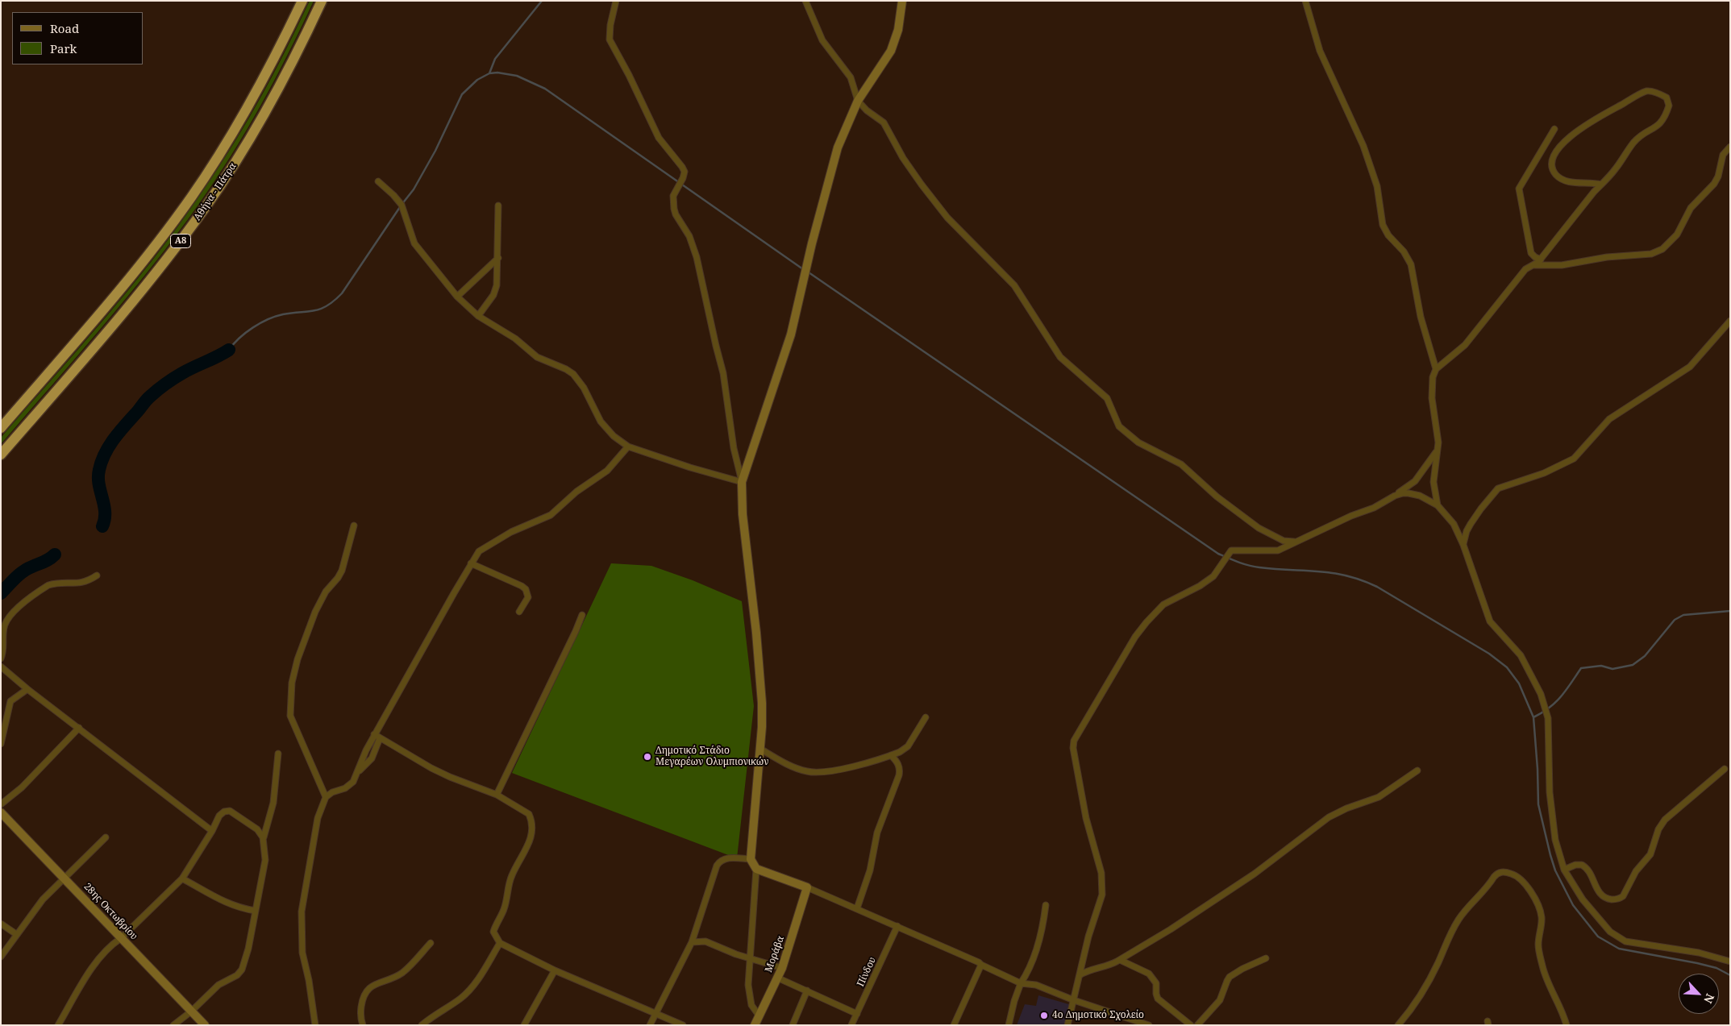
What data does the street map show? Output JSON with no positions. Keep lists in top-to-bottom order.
{
  "streets": {
    "highway": ["Αθήνα - Πάτρα", "Α8"],
    "street": ["28ης Οκτωβρίου", "Μοράβα", "Πίνδου"]
  },
  "places": ["Δημοτικό Στάδιο Μεγαρέων Ολυμπιονικών", "4ο Δημοτικό Σχολείο"],
  "legend": ["Road", "Park"],
  "north": "bottom right"
}
